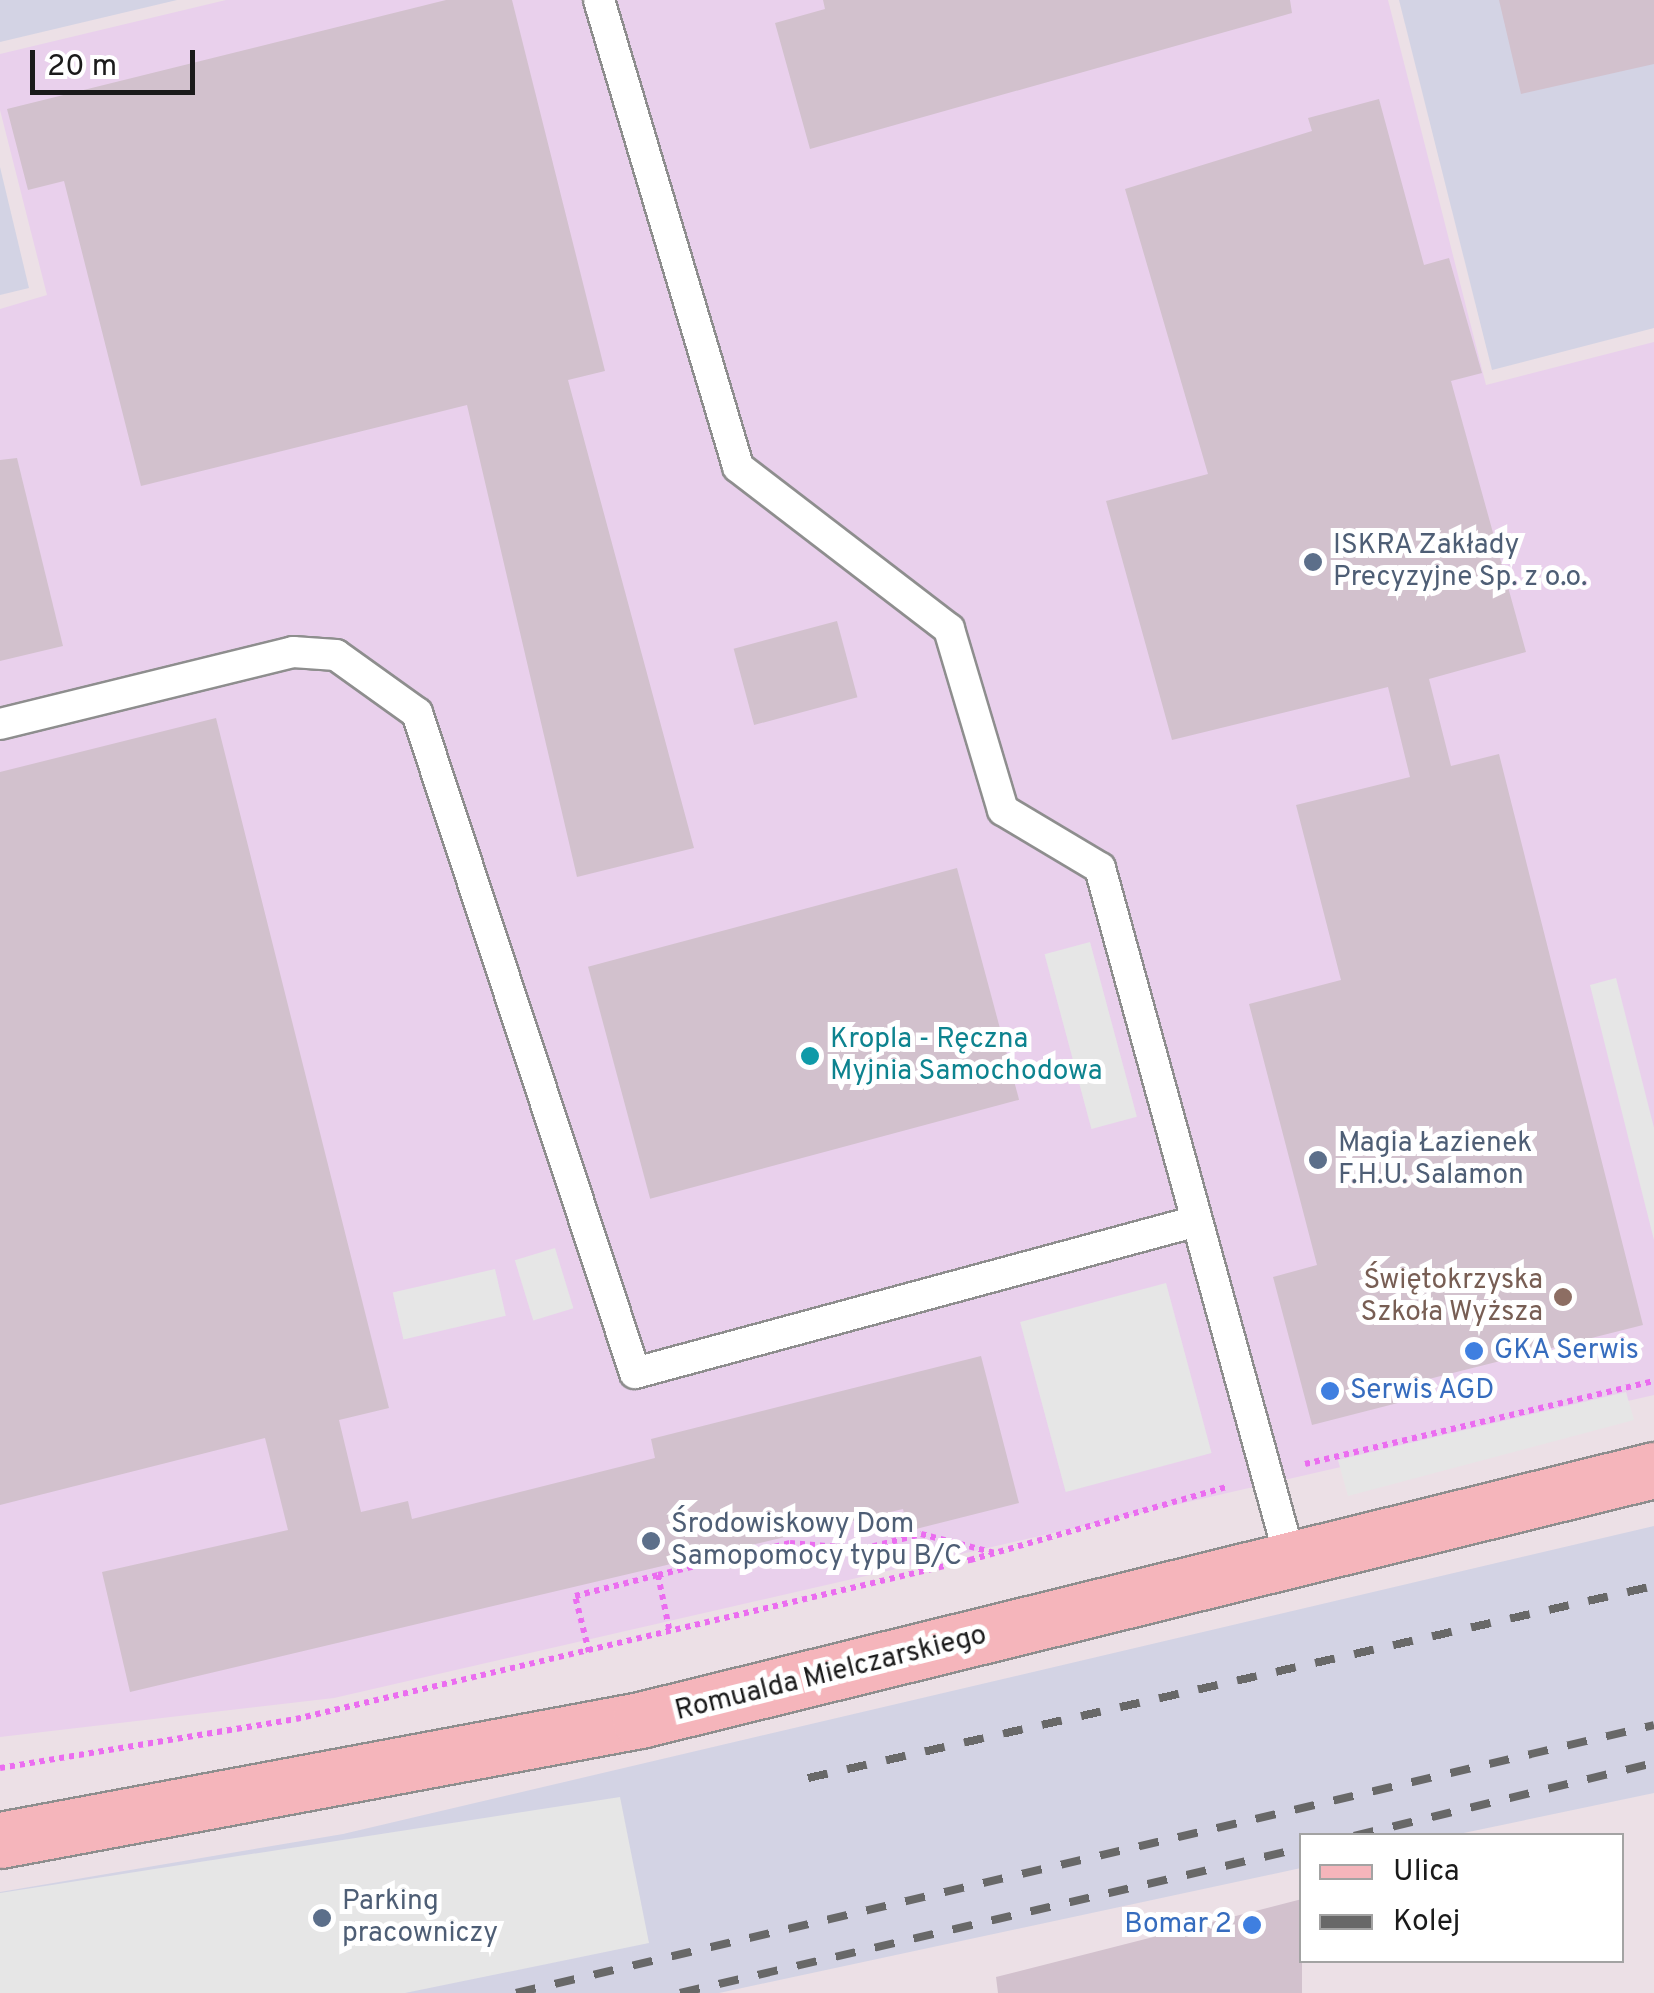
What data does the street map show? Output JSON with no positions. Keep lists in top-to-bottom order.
{
  "streets": {
    "street": ["Romualda Mielczarskiego"]
  },
  "places": [
    "ISKRA Zakłady Precyzyjne Sp. z o.o.",
    "Kropla - Ręczna Myjnia Samochodowa",
    "Magia Łazienek F.H.U. Salamon",
    "Świętokrzyska Szkoła Wyższa",
    "GKA Serwis",
    "Serwis AGD",
    "Środowiskowy Dom Samopomocy typu B/C",
    "Parking pracowniczy",
    "Bomar 2"
  ],
  "legend": ["Ulica", "Kolej"],
  "scale_bar": "20 m"
}
